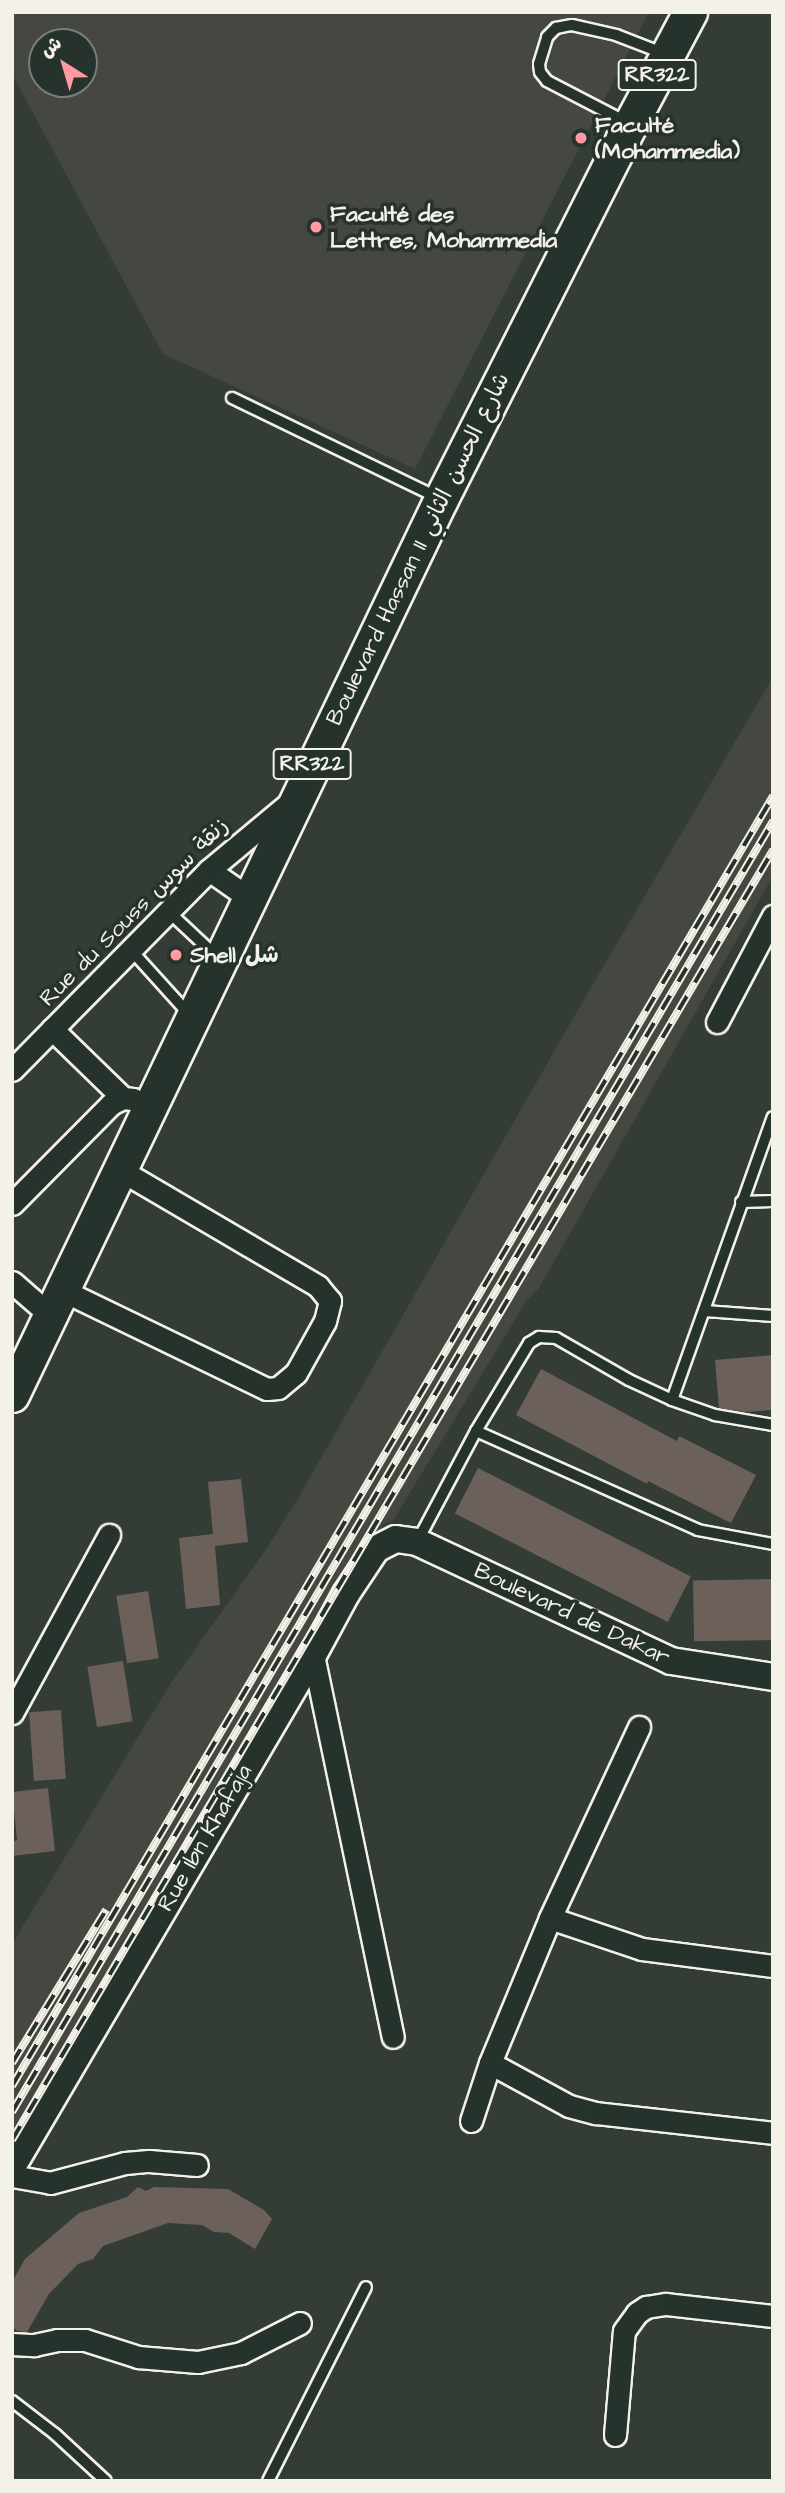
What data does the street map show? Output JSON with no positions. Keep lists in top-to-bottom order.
{
  "streets": {
    "main road": ["RR322", "Boulevard Hassan II شارع الحسن الثاني"],
    "street": ["Rue du Souss زنقة سوس", "Boulevard de Dakar", "Rue Ibn Khafaja"]
  },
  "crossings": [
    ["Boulevard Hassan II شارع الحسن الثاني", "Rue du Souss زنقة سوس"],
    ["Boulevard de Dakar", "Rue Ibn Khafaja"]
  ],
  "places": ["Faculté (Mohammedia)", "Faculté des Lettres, Mohammedia", "Shell شل"],
  "north": "top left"
}
